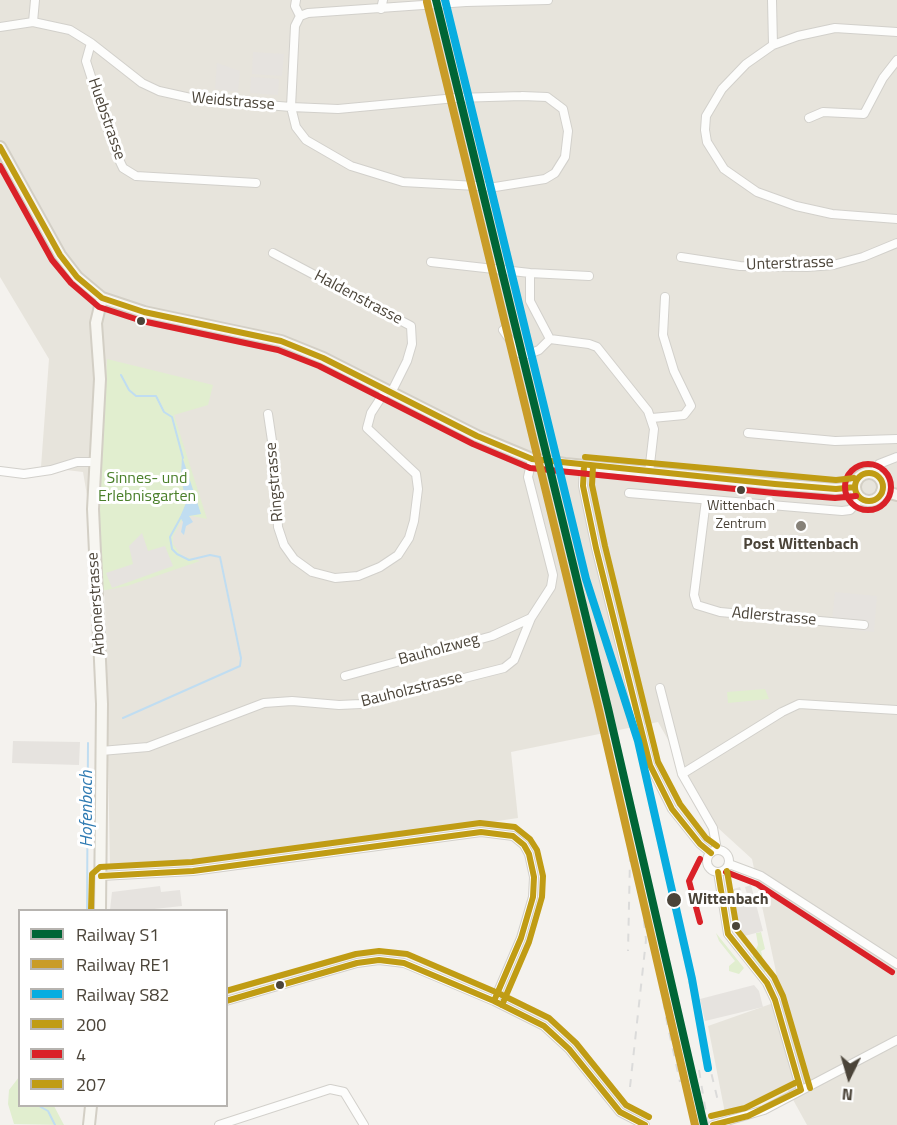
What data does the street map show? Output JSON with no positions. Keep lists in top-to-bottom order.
{
  "streets": {
    "main road": ["Arbonerstrasse"],
    "street": [
      "Weidstrasse",
      "Huebstrasse",
      "Unterstrasse",
      "Haldenstrasse",
      "Ringstrasse",
      "Adlerstrasse",
      "Bauholzweg",
      "Bauholzstrasse"
    ]
  },
  "crossings": [
    ["Weidstrasse", "Huebstrasse"],
    ["Haldenstrasse", "Ringstrasse"],
    ["Arbonerstrasse", "Bauholzstrasse"],
    ["Bauholzweg", "Bauholzstrasse"]
  ],
  "water": ["Hofenbach"],
  "parks": ["Sinnes- und Erlebnisgarten"],
  "places": ["Wittenbach Zentrum", "Post Wittenbach", "Wittenbach"],
  "lines": [
    "rail line S1",
    "rail line S82",
    "rail line RE1",
    "transit line 200",
    "transit line 4",
    "transit line 207"
  ],
  "legend": [
    "Railway S1",
    "Railway RE1",
    "Railway S82",
    "200",
    "4",
    "207"
  ],
  "north": "bottom"
}
